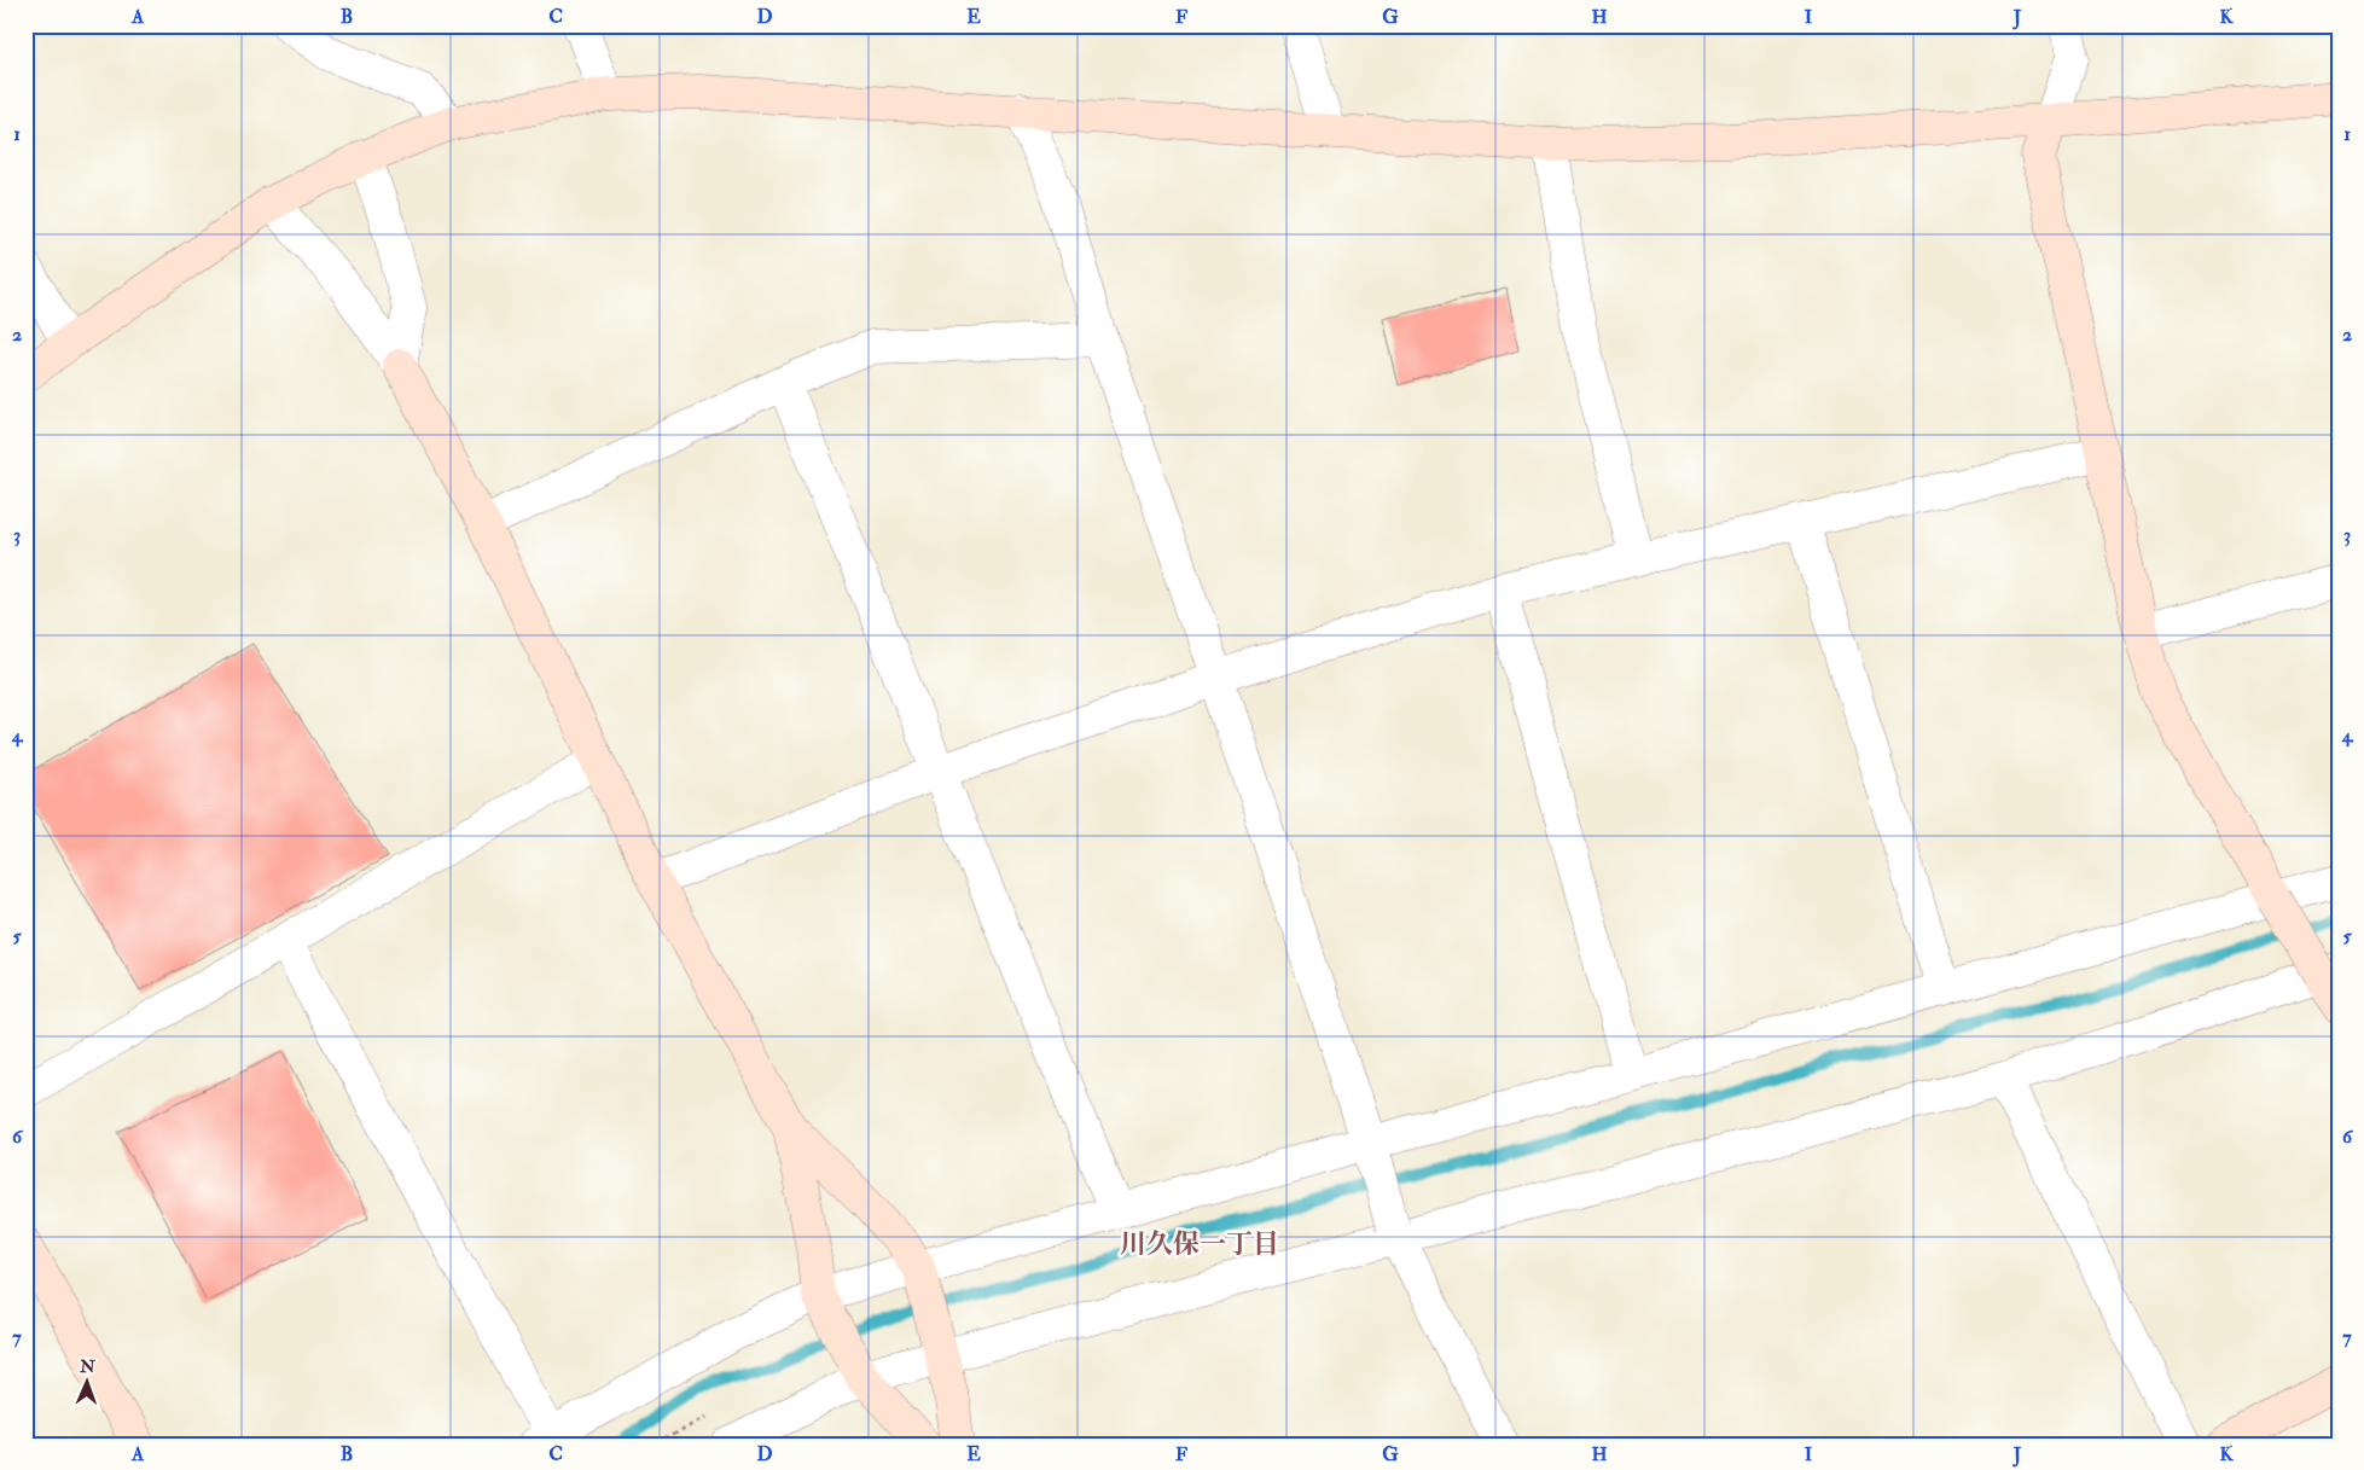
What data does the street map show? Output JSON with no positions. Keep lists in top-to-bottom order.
{
  "districts": ["川久保一丁目"],
  "north": "top",
  "grid": {
    "columns": [
      "A",
      "B",
      "C",
      "D",
      "E",
      "F",
      "G",
      "H",
      "I",
      "J",
      "K"
    ],
    "rows": [
      "1",
      "2",
      "3",
      "4",
      "5",
      "6",
      "7"
    ]
  }
}
